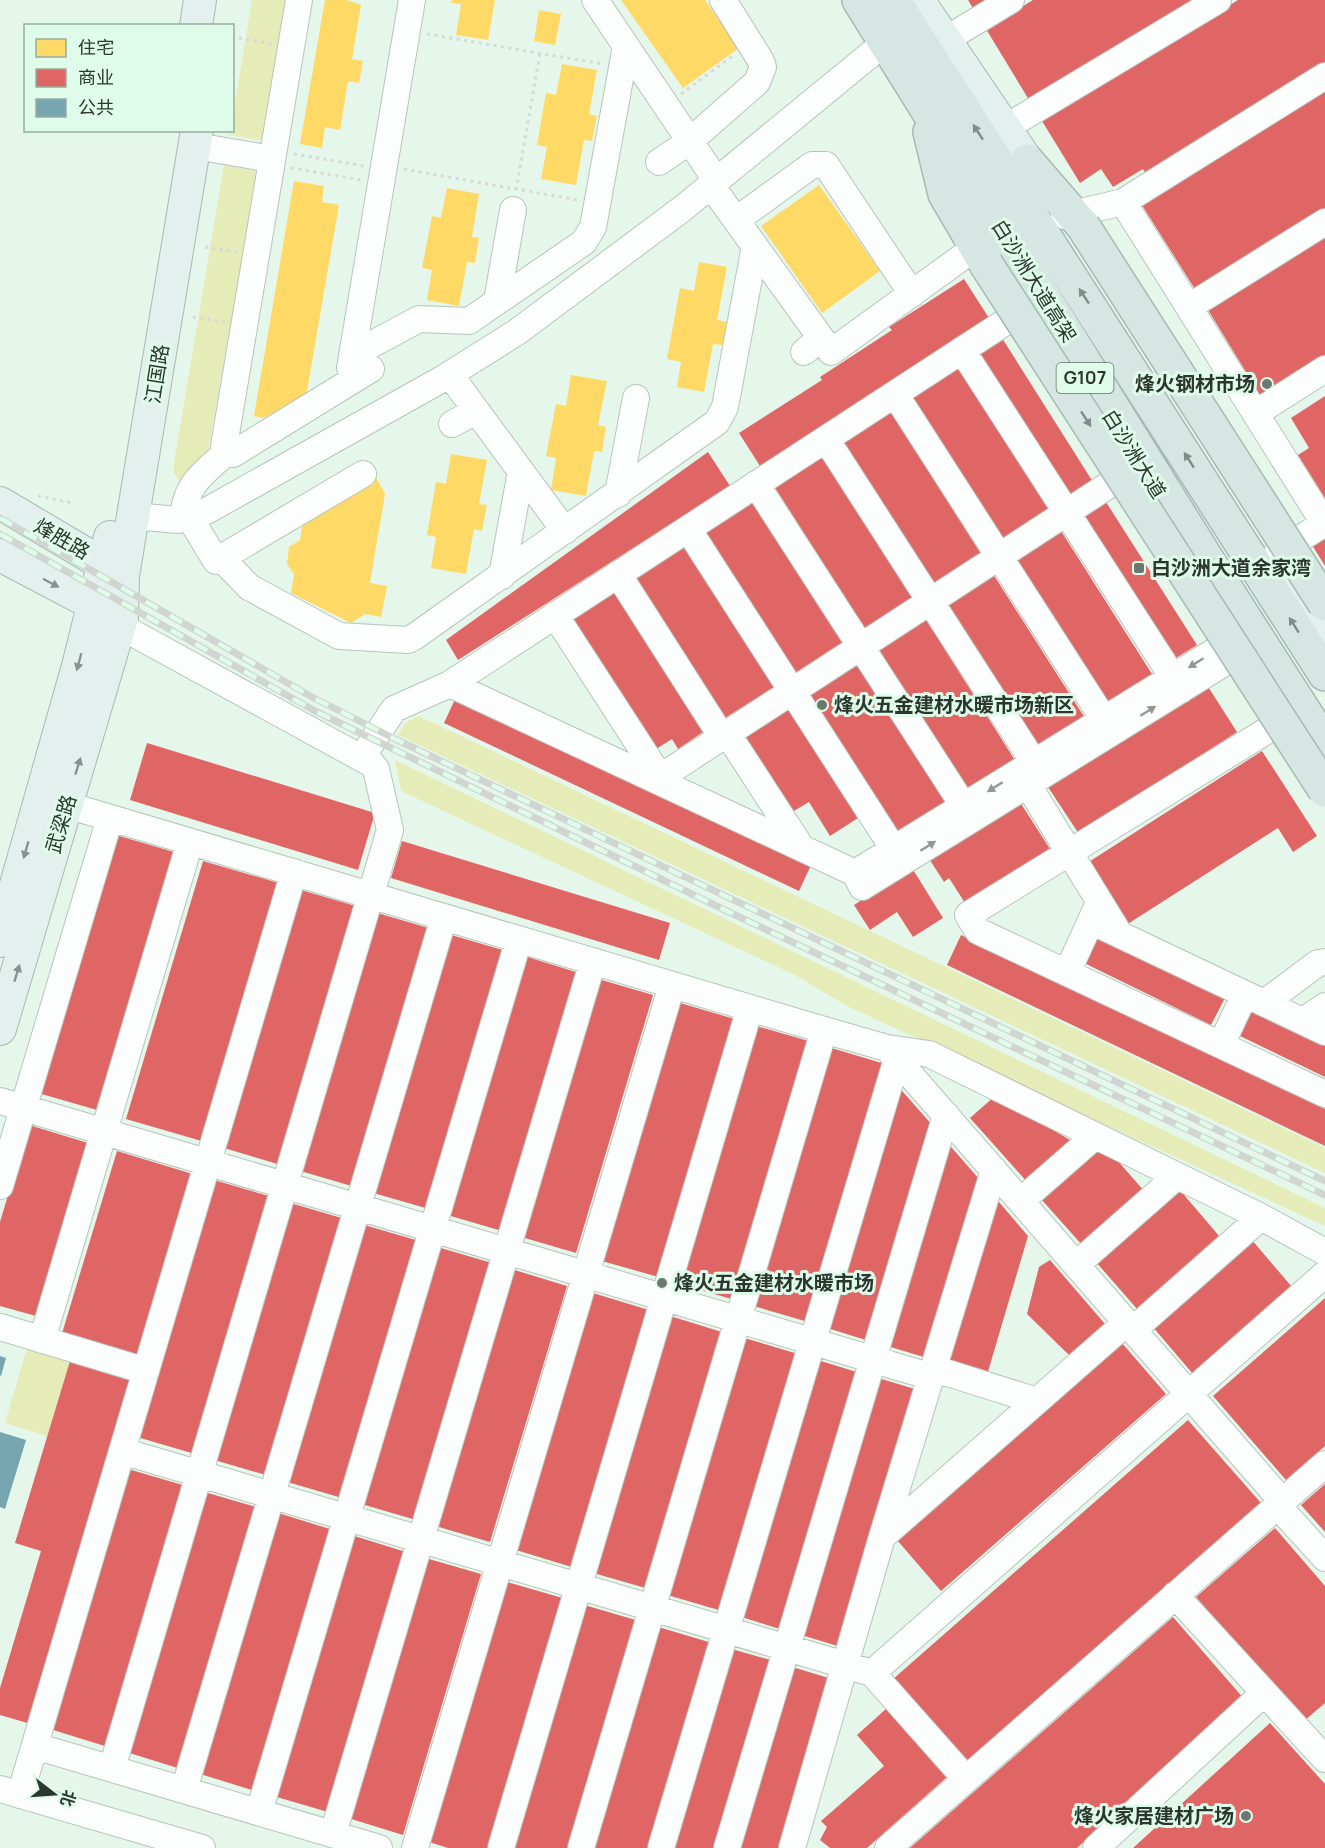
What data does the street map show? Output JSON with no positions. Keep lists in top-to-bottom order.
{
  "streets": {
    "highway": ["白沙洲大道高架"],
    "main road": [
      "江国路",
      "G107",
      "白沙洲大道",
      "烽胜路",
      "武梁路"
    ]
  },
  "crossings": [
    ["江国路", "烽胜路"],
    ["江国路", "武梁路"]
  ],
  "places": {
    "other": [
      "烽火钢材市场",
      "烽火五金建材水暖市场新区",
      "烽火五金建材水暖市场",
      "烽火家居建材广场"
    ],
    "transit": ["白沙洲大道余家湾"]
  },
  "legend": ["住宅", "商业", "公共"],
  "north": "right"
}
